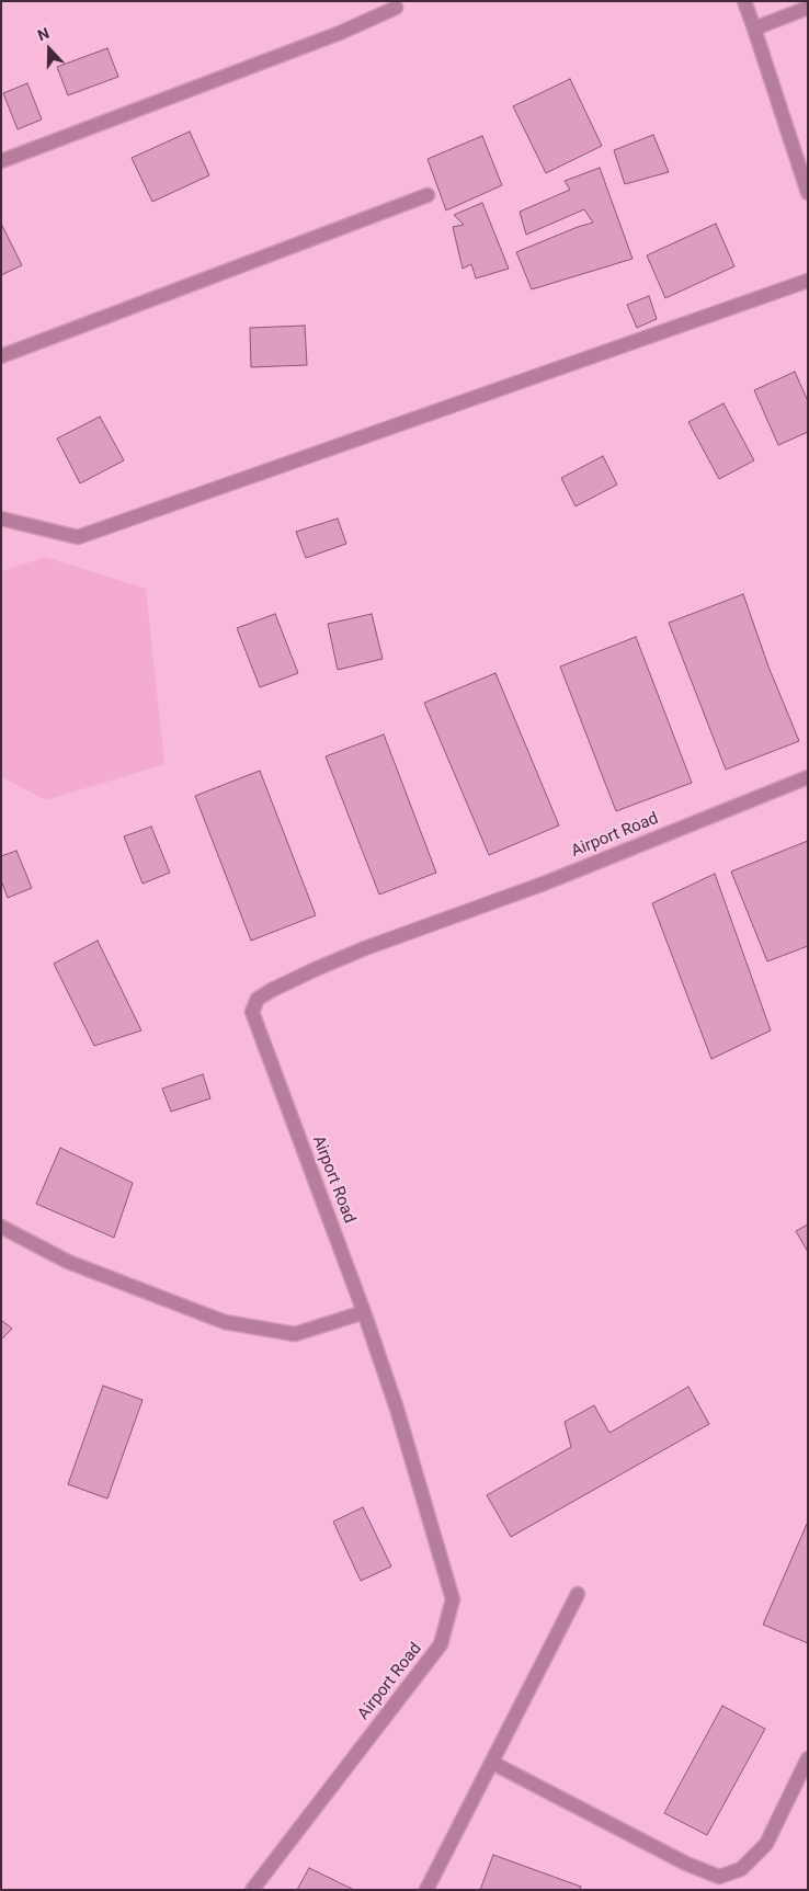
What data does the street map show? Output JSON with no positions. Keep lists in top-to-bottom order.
{
  "streets": {
    "street": ["Airport Road"]
  },
  "north": "top"
}
